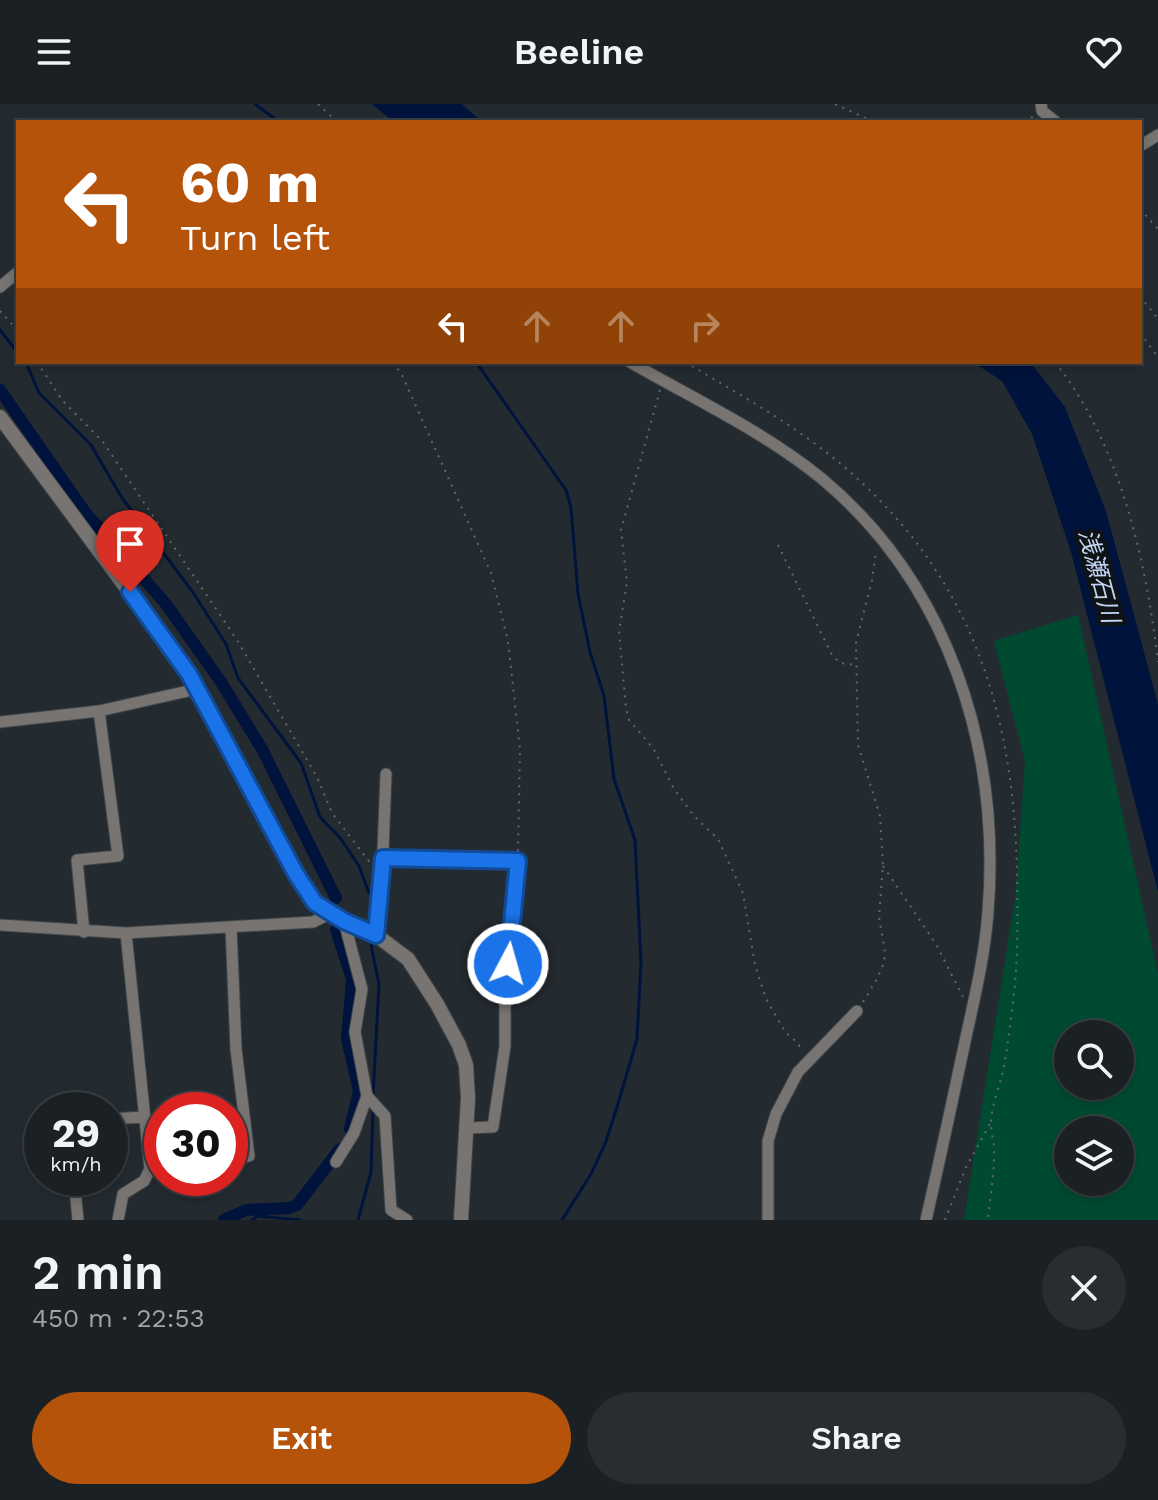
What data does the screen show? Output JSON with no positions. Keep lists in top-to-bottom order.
{
  "water": ["浅瀬石川"],
  "page": {
    "header": "Beeline",
    "turn": ["60 m", "Turn left"],
    "speed": "29 km/h",
    "limit": "30",
    "heading": ["2 min", "450 m · 22:53"],
    "buttons": ["Exit", "Share"]
  }
}
